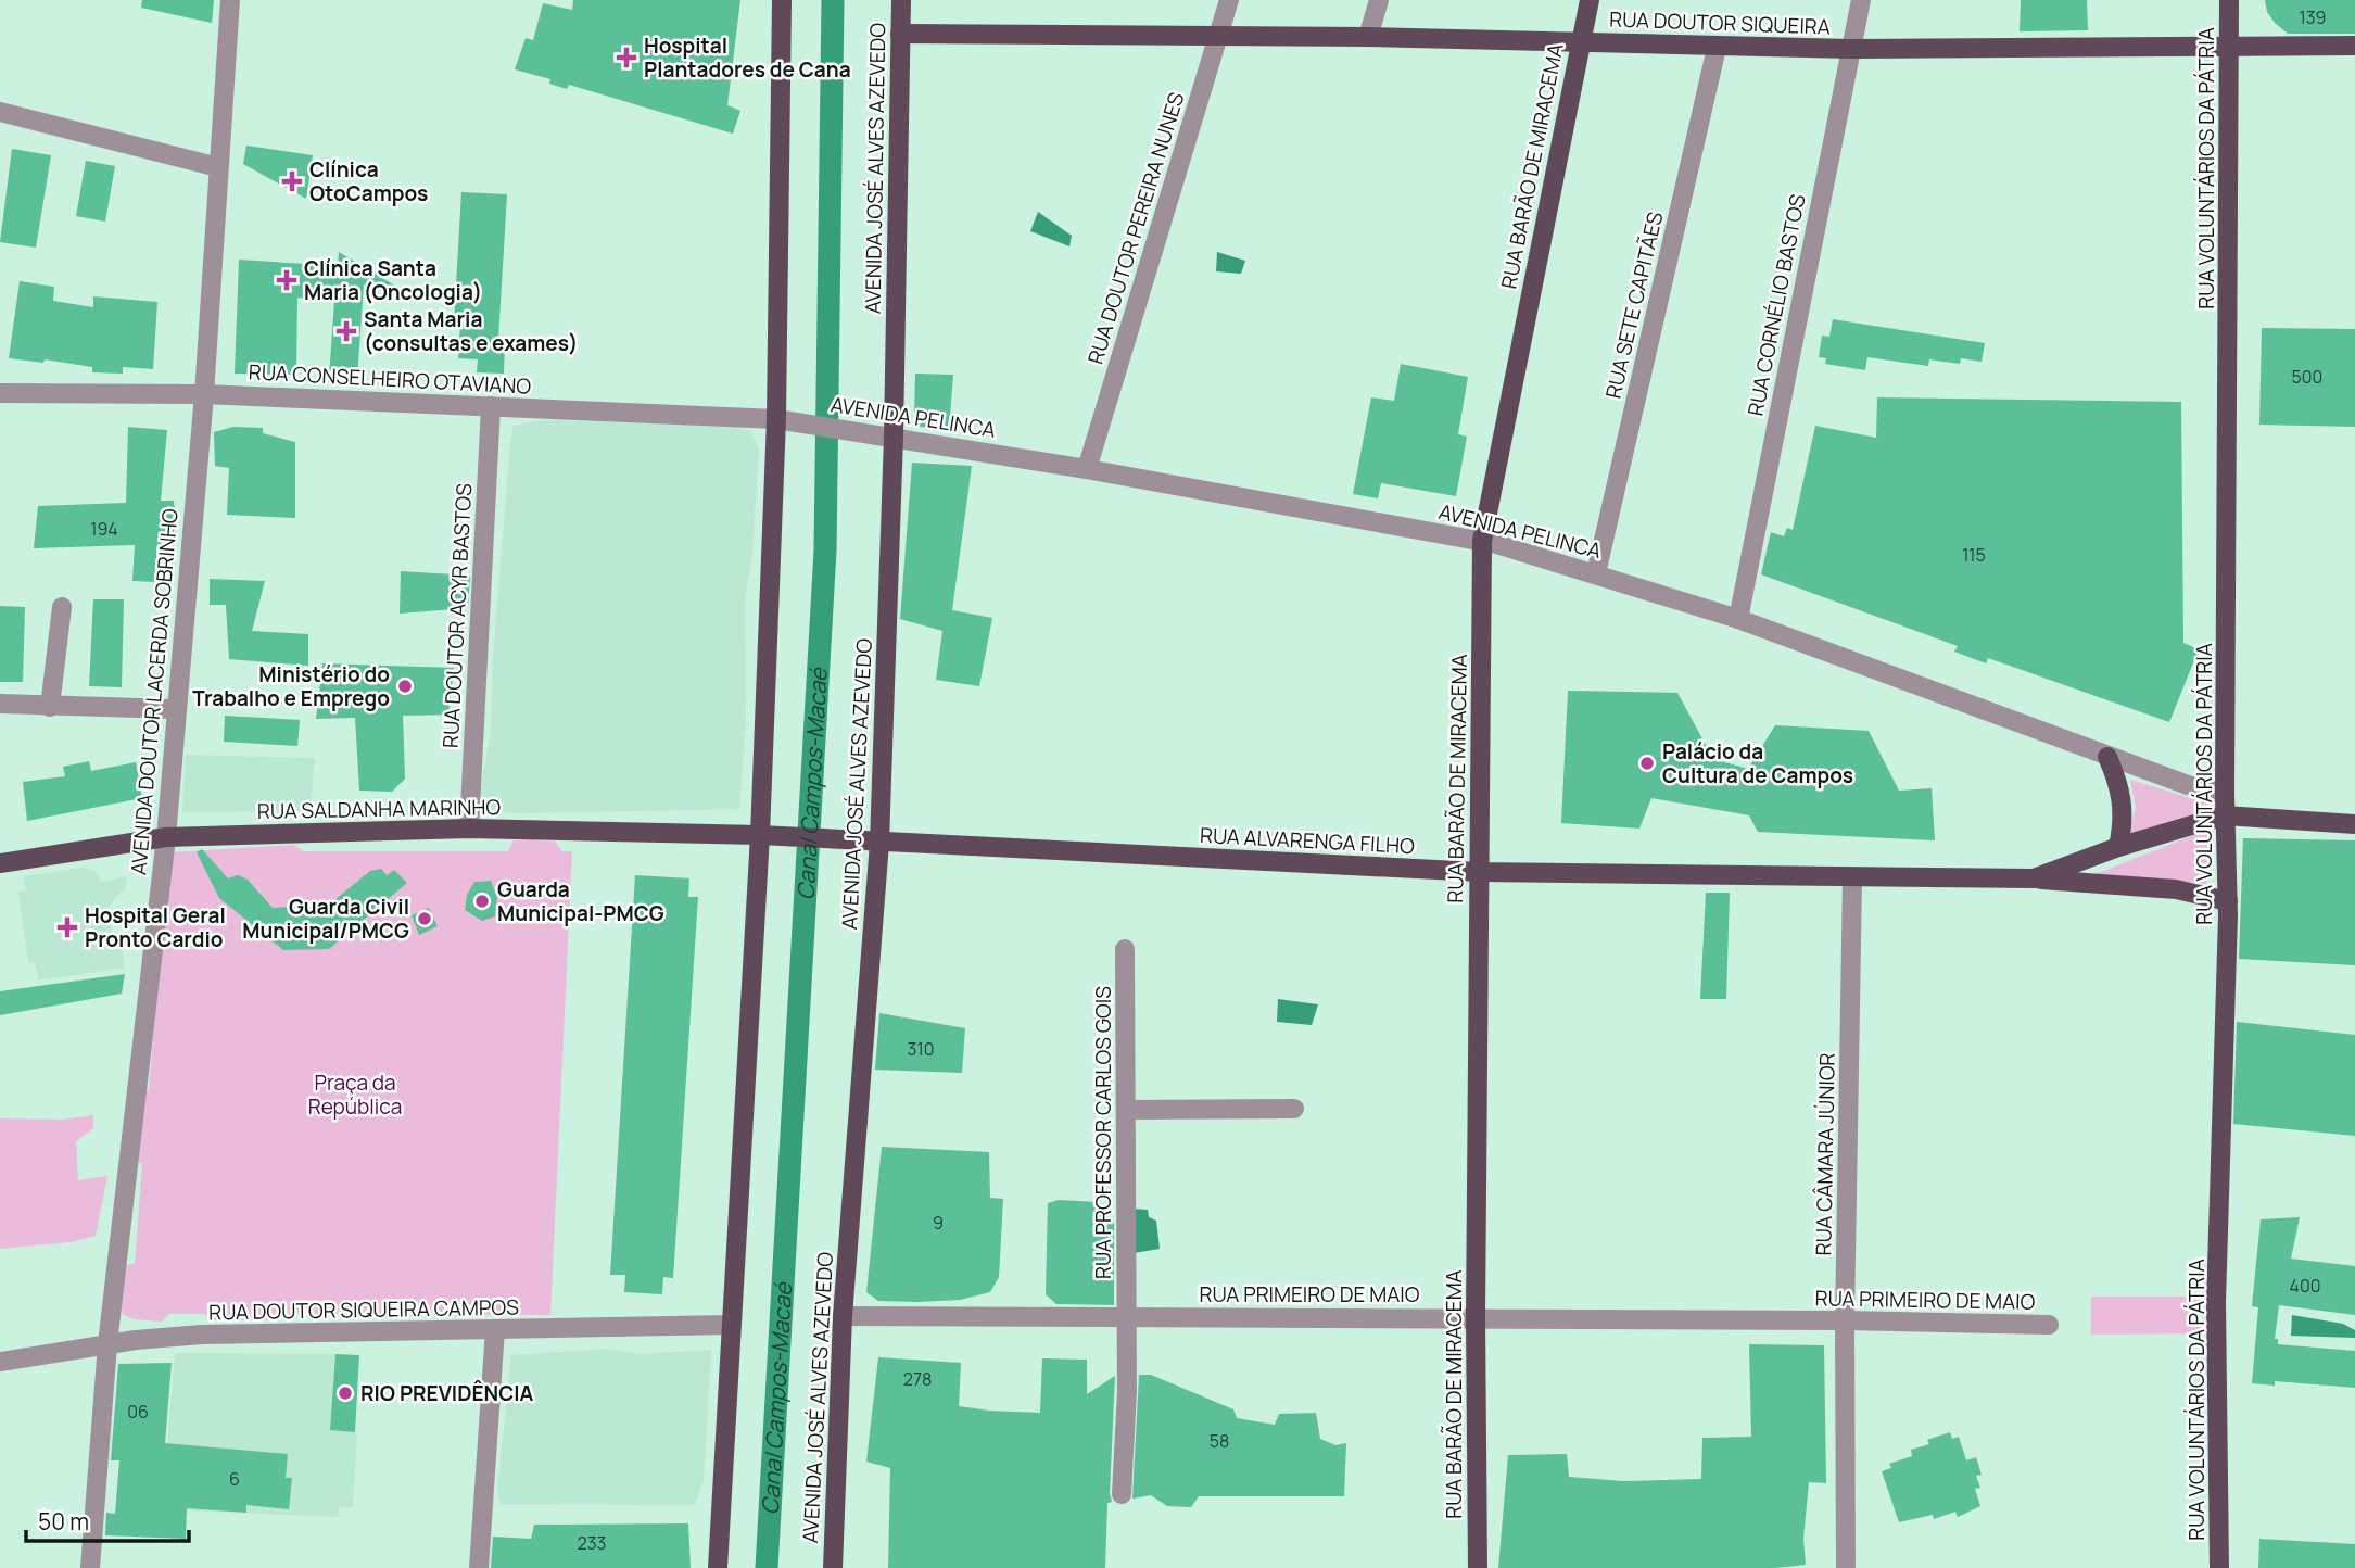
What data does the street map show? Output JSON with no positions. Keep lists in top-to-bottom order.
{
  "streets": {
    "main road": [
      "RUA DOUTOR SIQUEIRA",
      "RUA BARÃO DE MIRACEMA",
      "AVENIDA JOSÉ ALVES AZEVEDO",
      "RUA VOLUNTÁRIOS DA PÁTRIA",
      "RUA SALDANHA MARINHO",
      "RUA ALVARENGA FILHO"
    ],
    "street": [
      "RUA DOUTOR PEREIRA NUNES",
      "RUA SETE CAPITÃES",
      "RUA CORNÉLIO BASTOS",
      "RUA CONSELHEIRO OTAVIANO",
      "AVENIDA PELINCA",
      "RUA DOUTOR ACYR BASTOS",
      "AVENIDA DOUTOR LACERDA SOBRINHO",
      "RUA PROFESSOR CARLOS GOIS",
      "RUA CÂMARA JÚNIOR",
      "RUA PRIMEIRO DE MAIO",
      "RUA DOUTOR SIQUEIRA CAMPOS"
    ]
  },
  "crossings": [
    ["RUA DOUTOR SIQUEIRA", "RUA BARÃO DE MIRACEMA"],
    ["RUA DOUTOR SIQUEIRA", "AVENIDA JOSÉ ALVES AZEVEDO"],
    ["RUA DOUTOR SIQUEIRA", "RUA VOLUNTÁRIOS DA PÁTRIA"],
    ["RUA DOUTOR SIQUEIRA", "RUA DOUTOR PEREIRA NUNES"],
    ["RUA DOUTOR SIQUEIRA", "RUA SETE CAPITÃES"],
    ["RUA DOUTOR SIQUEIRA", "RUA CORNÉLIO BASTOS"],
    ["RUA BARÃO DE MIRACEMA", "AVENIDA PELINCA"],
    ["RUA BARÃO DE MIRACEMA", "RUA ALVARENGA FILHO"],
    ["RUA BARÃO DE MIRACEMA", "RUA PRIMEIRO DE MAIO"],
    ["AVENIDA JOSÉ ALVES AZEVEDO", "AVENIDA PELINCA"],
    ["AVENIDA JOSÉ ALVES AZEVEDO", "RUA ALVARENGA FILHO"],
    ["AVENIDA JOSÉ ALVES AZEVEDO", "RUA PRIMEIRO DE MAIO"],
    ["RUA VOLUNTÁRIOS DA PÁTRIA", "AVENIDA PELINCA"],
    ["RUA VOLUNTÁRIOS DA PÁTRIA", "RUA ALVARENGA FILHO"],
    ["RUA DOUTOR PEREIRA NUNES", "AVENIDA PELINCA"],
    ["RUA SETE CAPITÃES", "AVENIDA PELINCA"],
    ["RUA CORNÉLIO BASTOS", "AVENIDA PELINCA"],
    ["RUA CONSELHEIRO OTAVIANO", "AVENIDA PELINCA"],
    ["RUA CONSELHEIRO OTAVIANO", "RUA DOUTOR ACYR BASTOS"],
    ["RUA CONSELHEIRO OTAVIANO", "AVENIDA DOUTOR LACERDA SOBRINHO"],
    ["RUA DOUTOR ACYR BASTOS", "RUA SALDANHA MARINHO"],
    ["AVENIDA DOUTOR LACERDA SOBRINHO", "RUA SALDANHA MARINHO"],
    ["AVENIDA DOUTOR LACERDA SOBRINHO", "RUA DOUTOR SIQUEIRA CAMPOS"],
    ["RUA SALDANHA MARINHO", "RUA ALVARENGA FILHO"],
    ["RUA ALVARENGA FILHO", "RUA CÂMARA JÚNIOR"],
    ["RUA PROFESSOR CARLOS GOIS", "RUA PRIMEIRO DE MAIO"],
    ["RUA CÂMARA JÚNIOR", "RUA PRIMEIRO DE MAIO"]
  ],
  "water": ["Canal Campos-Macaé"],
  "parks": ["Praça da República"],
  "places": {
    "health": [
      "Hospital Plantadores de Cana",
      "Clínica OtoCampos",
      "Clínica Santa Maria (Oncologia)",
      "Santa Maria (consultas e exames)",
      "Hospital Geral Pronto Cardio"
    ],
    "other": [
      "Ministério do Trabalho e Emprego",
      "Palácio da Cultura de Campos",
      "Guarda Municipal-PMCG",
      "Guarda Civil Municipal/PMCG",
      "RIO PREVIDÊNCIA"
    ]
  },
  "house_numbers": [
    "139",
    "500",
    "194",
    "115",
    "310",
    "9",
    "400",
    "278",
    "06",
    "58",
    "6",
    "233"
  ],
  "scale_bar": "50 m"
}
